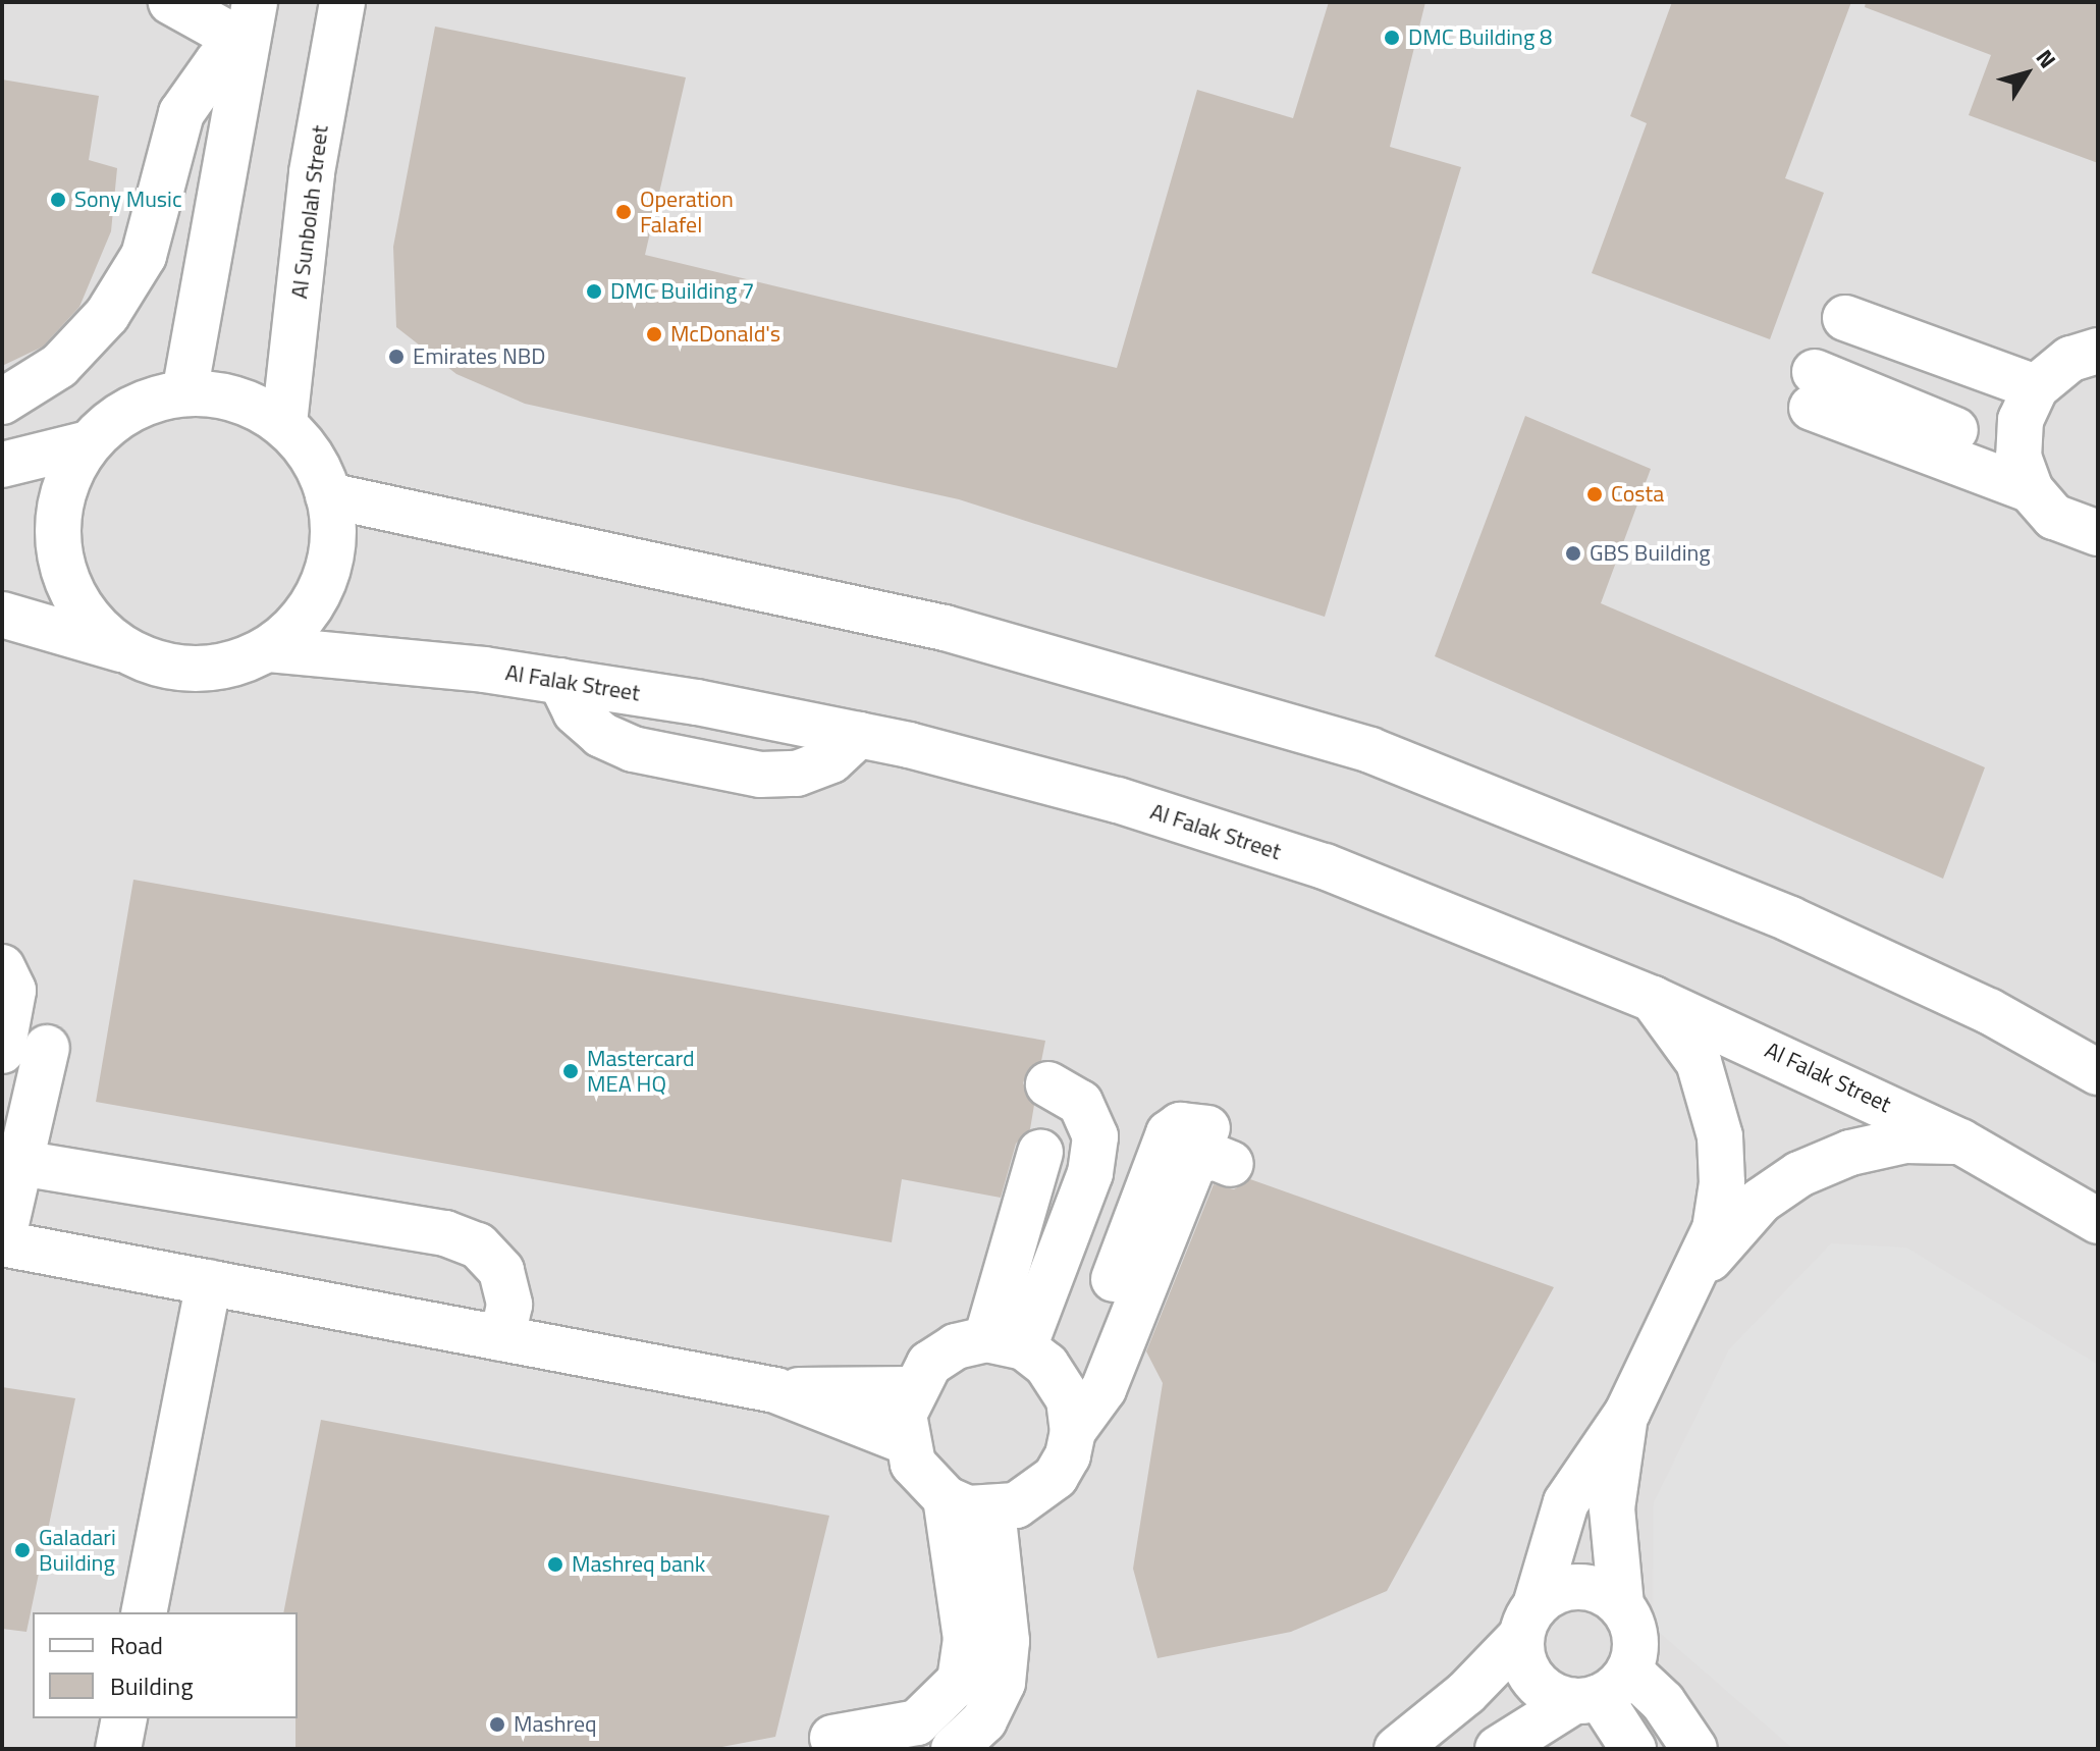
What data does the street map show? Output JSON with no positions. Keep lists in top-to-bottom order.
{
  "streets": {
    "street": ["Al Sunbolah Street", "Al Falak Street"]
  },
  "crossings": [
    ["Al Sunbolah Street", "Al Falak Street"]
  ],
  "places": [
    "DMC Building 8",
    "Sony Music",
    "Operation Falafel",
    "DMC Building 7",
    "McDonald's",
    "Emirates NBD",
    "Costa",
    "GBS Building",
    "Mastercard MEA HQ",
    "Galadari Building",
    "Mashreq bank",
    "Mashreq"
  ],
  "legend": ["Road", "Building"],
  "north": "top right"
}
